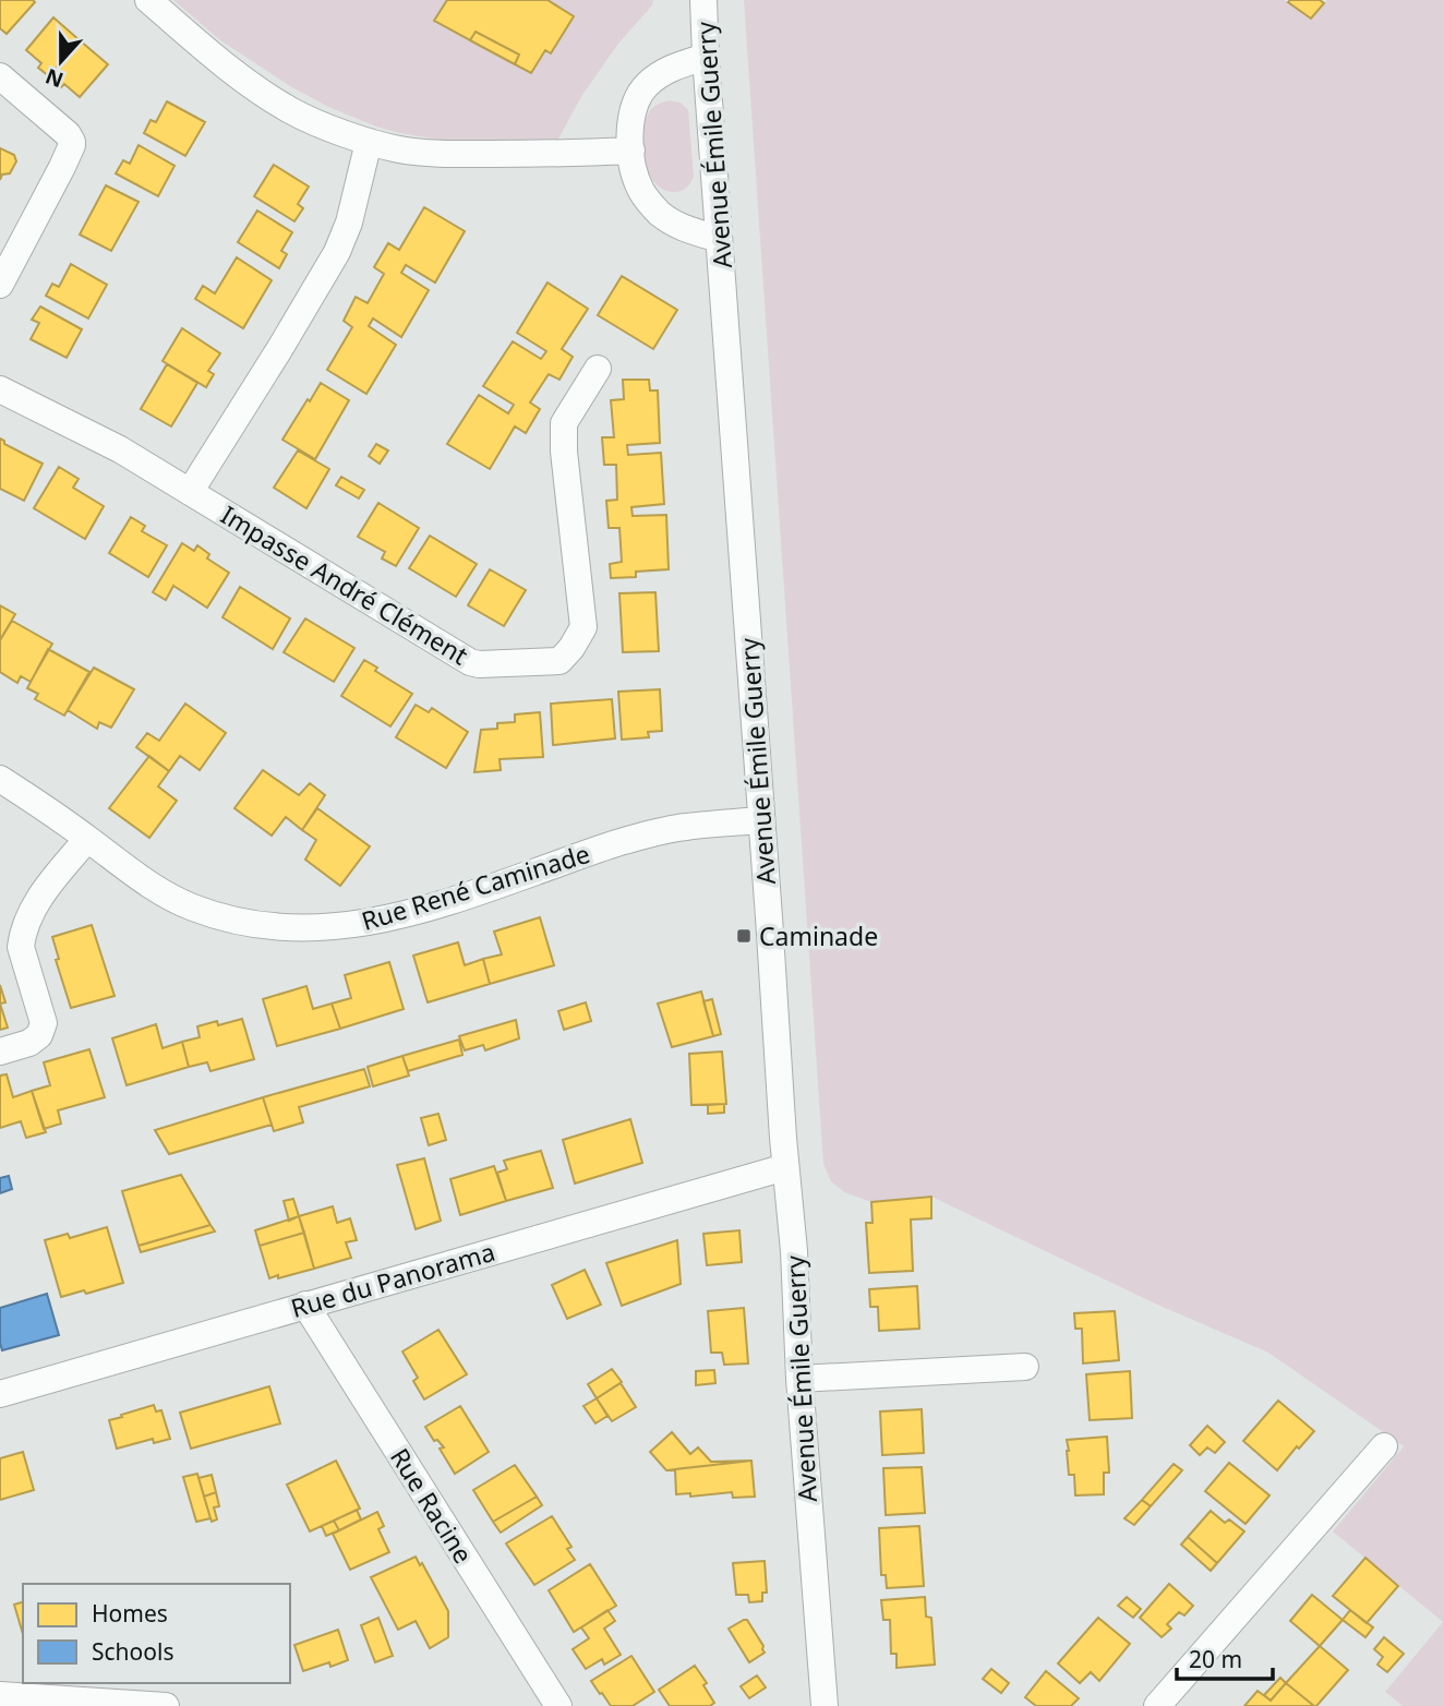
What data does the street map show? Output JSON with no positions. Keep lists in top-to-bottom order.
{
  "streets": {
    "street": [
      "Avenue Émile Guerry",
      "Impasse André Clément",
      "Rue René Caminade",
      "Rue du Panorama",
      "Rue Racine"
    ]
  },
  "crossings": [
    ["Avenue Émile Guerry", "Rue René Caminade"],
    ["Avenue Émile Guerry", "Rue du Panorama"],
    ["Rue du Panorama", "Rue Racine"]
  ],
  "places": {
    "transit": ["Caminade"]
  },
  "legend": ["Homes", "Schools"],
  "scale_bar": "20 m",
  "north": "bottom"
}
